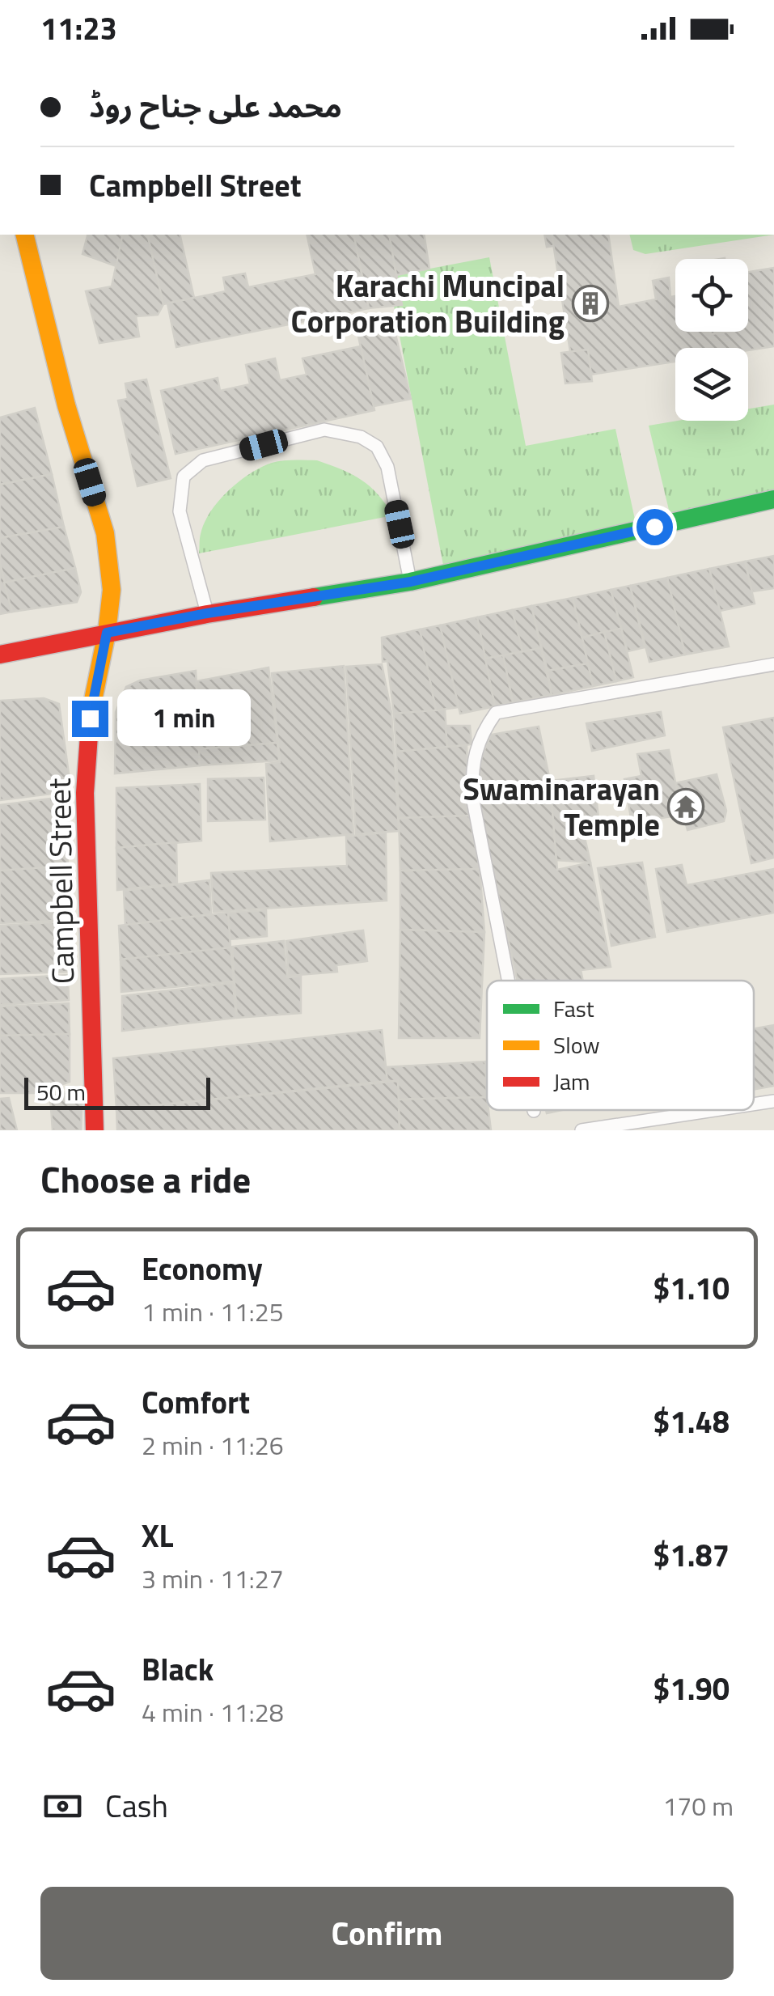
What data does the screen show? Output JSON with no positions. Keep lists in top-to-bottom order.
{
  "streets": {
    "main road": ["Campbell Street"]
  },
  "places": {
    "building": ["Karachi Muncipal Corporation Building"],
    "temple": ["Swaminarayan Temple"]
  },
  "legend": ["Fast", "Slow", "Jam"],
  "scale_bar": "50 m",
  "page": {
    "status": "11:23",
    "banner": ["محمد علی جناح روڈ", "Campbell Street"],
    "bubble": "1 min",
    "scale": "50 m",
    "heading": "Choose a ride",
    "list": [
      {
        "name": "Economy",
        "note": "1 min · 11:25",
        "value": "$1.10"
      },
      {
        "name": "Comfort",
        "note": "2 min · 11:26",
        "value": "$1.48"
      },
      {
        "name": "XL",
        "note": "3 min · 11:27",
        "value": "$1.87"
      },
      {
        "name": "Black",
        "note": "4 min · 11:28",
        "value": "$1.90"
      }
    ],
    "pay": ["Cash", "170 m"],
    "buttons": "Confirm"
  }
}
